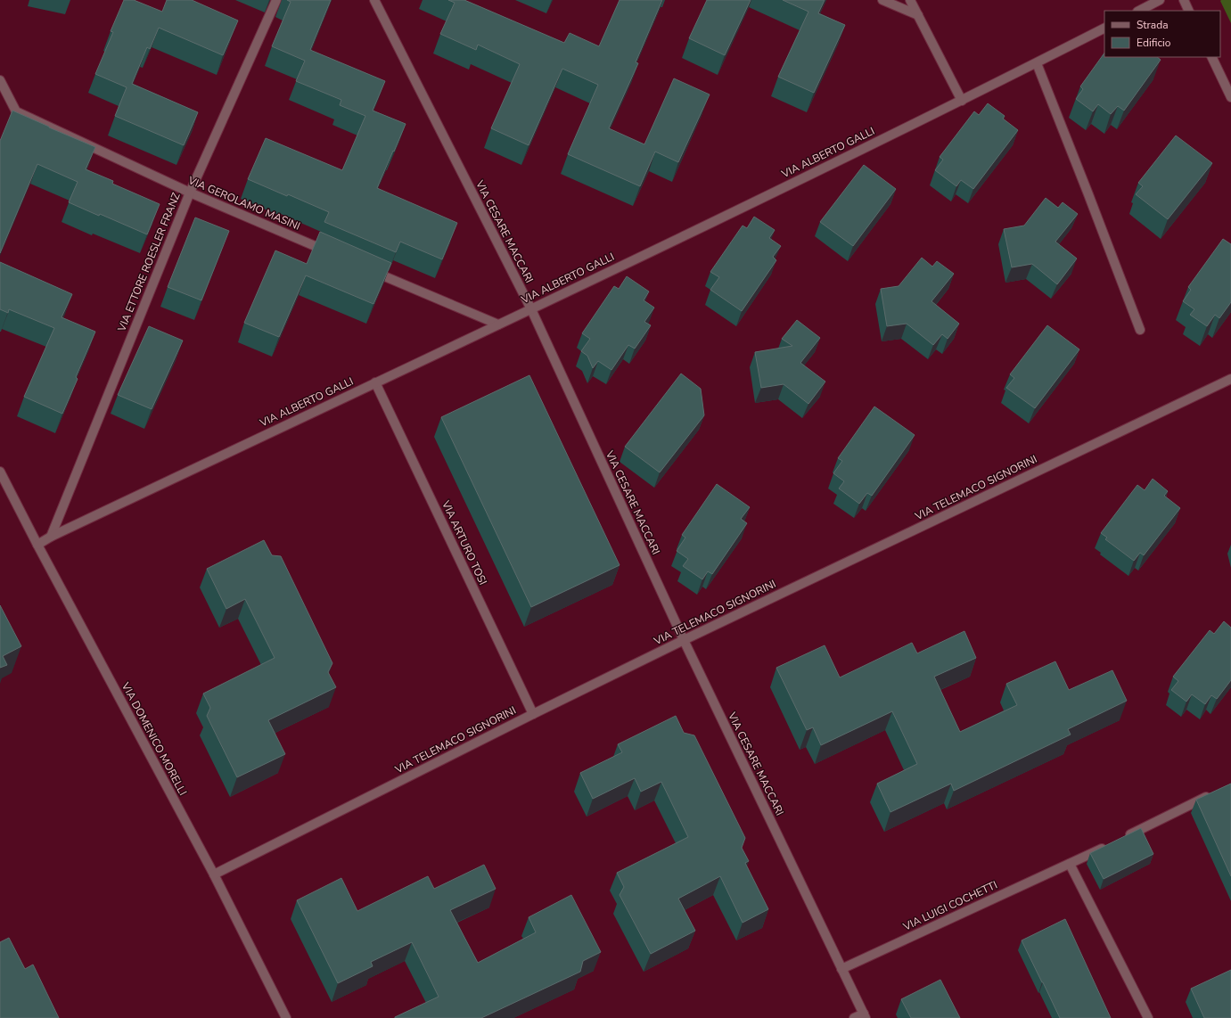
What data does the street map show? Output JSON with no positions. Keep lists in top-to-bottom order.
{
  "streets": {
    "street": [
      "VIA ALBERTO GALLI",
      "VIA GEROLAMO MASINI",
      "VIA CESARE MACCARI",
      "VIA ETTORE ROESLER FRANZ",
      "VIA TELEMACO SIGNORINI",
      "VIA ARTURO TOSI",
      "VIA DOMENICO MORELLI",
      "VIA LUIGI COCHETTI"
    ]
  },
  "crossings": [
    ["VIA ALBERTO GALLI", "VIA CESARE MACCARI"],
    ["VIA ALBERTO GALLI", "VIA ETTORE ROESLER FRANZ"],
    ["VIA ALBERTO GALLI", "VIA ARTURO TOSI"],
    ["VIA ALBERTO GALLI", "VIA DOMENICO MORELLI"],
    ["VIA GEROLAMO MASINI", "VIA ETTORE ROESLER FRANZ"],
    ["VIA CESARE MACCARI", "VIA TELEMACO SIGNORINI"],
    ["VIA CESARE MACCARI", "VIA LUIGI COCHETTI"],
    ["VIA TELEMACO SIGNORINI", "VIA ARTURO TOSI"],
    ["VIA TELEMACO SIGNORINI", "VIA DOMENICO MORELLI"]
  ],
  "legend": ["Strada", "Edificio"]
}
